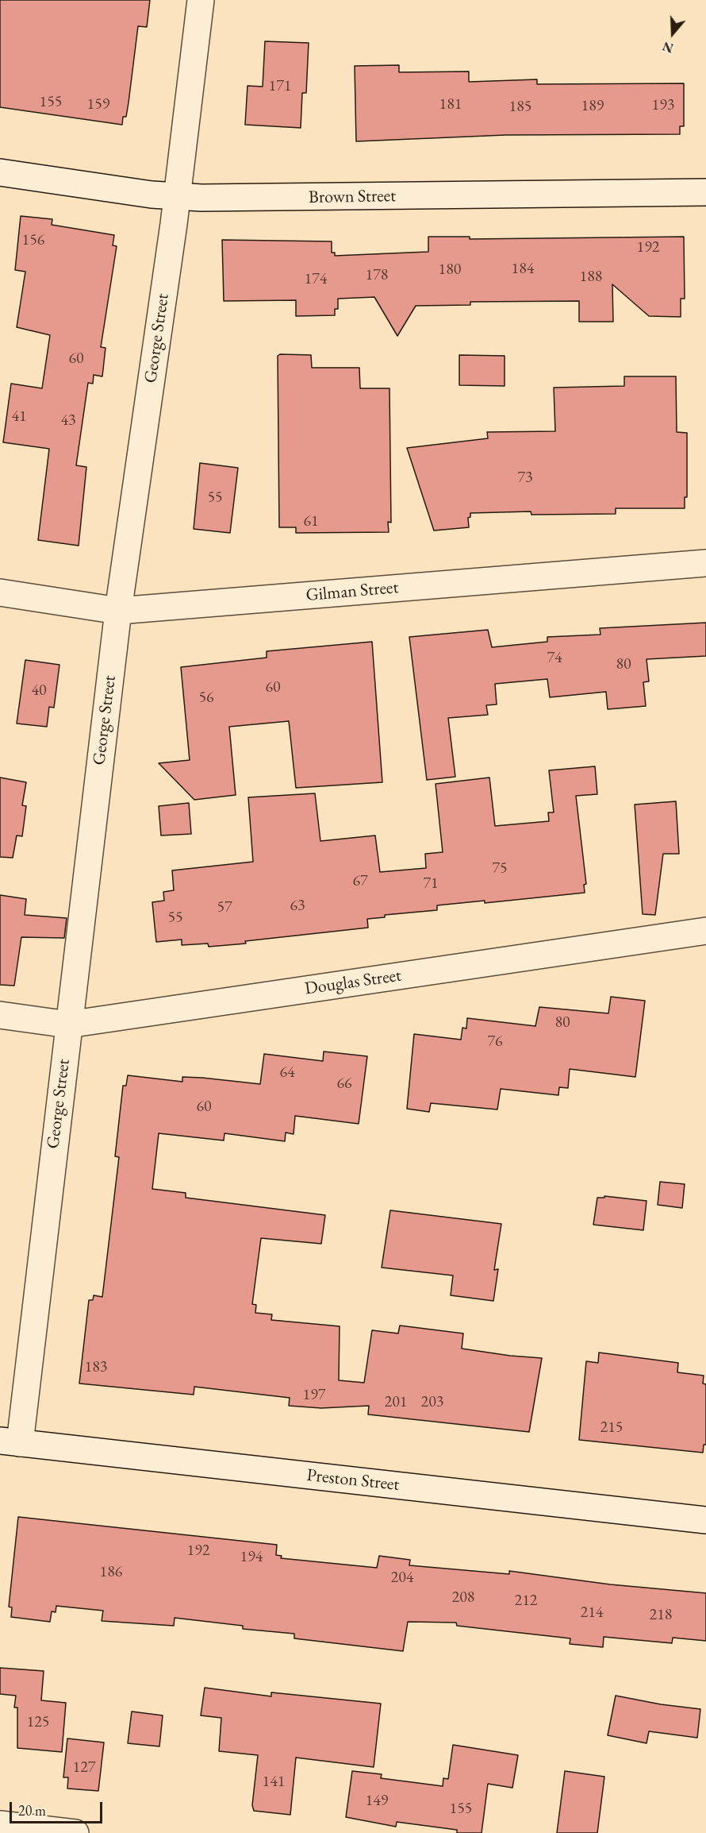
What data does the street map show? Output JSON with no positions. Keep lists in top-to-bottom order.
{
  "streets": {
    "street": [
      "Brown Street",
      "George Street",
      "Gilman Street",
      "Douglas Street",
      "Preston Street"
    ]
  },
  "crossings": [
    ["Brown Street", "George Street"],
    ["George Street", "Gilman Street"],
    ["George Street", "Douglas Street"],
    ["George Street", "Preston Street"]
  ],
  "house_numbers": [
    "171",
    "155",
    "159",
    "181",
    "193",
    "189",
    "185",
    "156",
    "192",
    "184",
    "180",
    "178",
    "188",
    "174",
    "60",
    "41",
    "43",
    "73",
    "55",
    "61",
    "74",
    "80",
    "60",
    "40",
    "56",
    "75",
    "67",
    "71",
    "63",
    "57",
    "55",
    "80",
    "76",
    "64",
    "66",
    "60",
    "183",
    "197",
    "201",
    "203",
    "215",
    "192",
    "194",
    "186",
    "204",
    "208",
    "212",
    "214",
    "218",
    "125",
    "127",
    "141",
    "149",
    "155"
  ],
  "scale_bar": "20 m",
  "north": "bottom"
}
